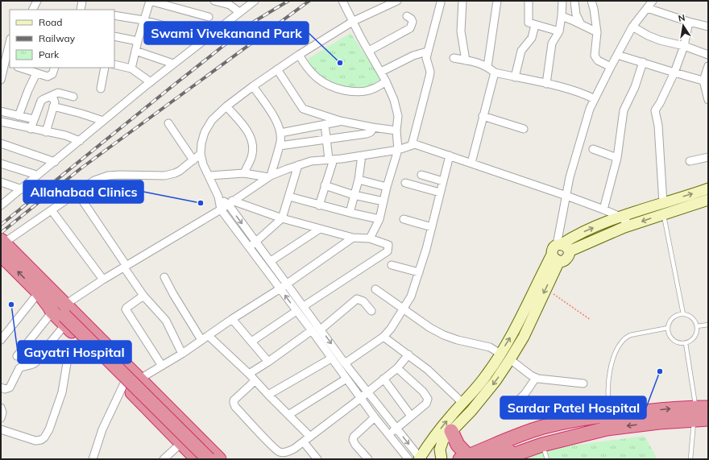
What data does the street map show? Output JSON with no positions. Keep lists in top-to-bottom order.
{
  "places": [
    "Swami Vivekanand Park",
    "Allahabad Clinics",
    "Gayatri Hospital",
    "Sardar Patel Hospital"
  ],
  "legend": ["Road", "Railway", "Park"],
  "north": "top"
}
